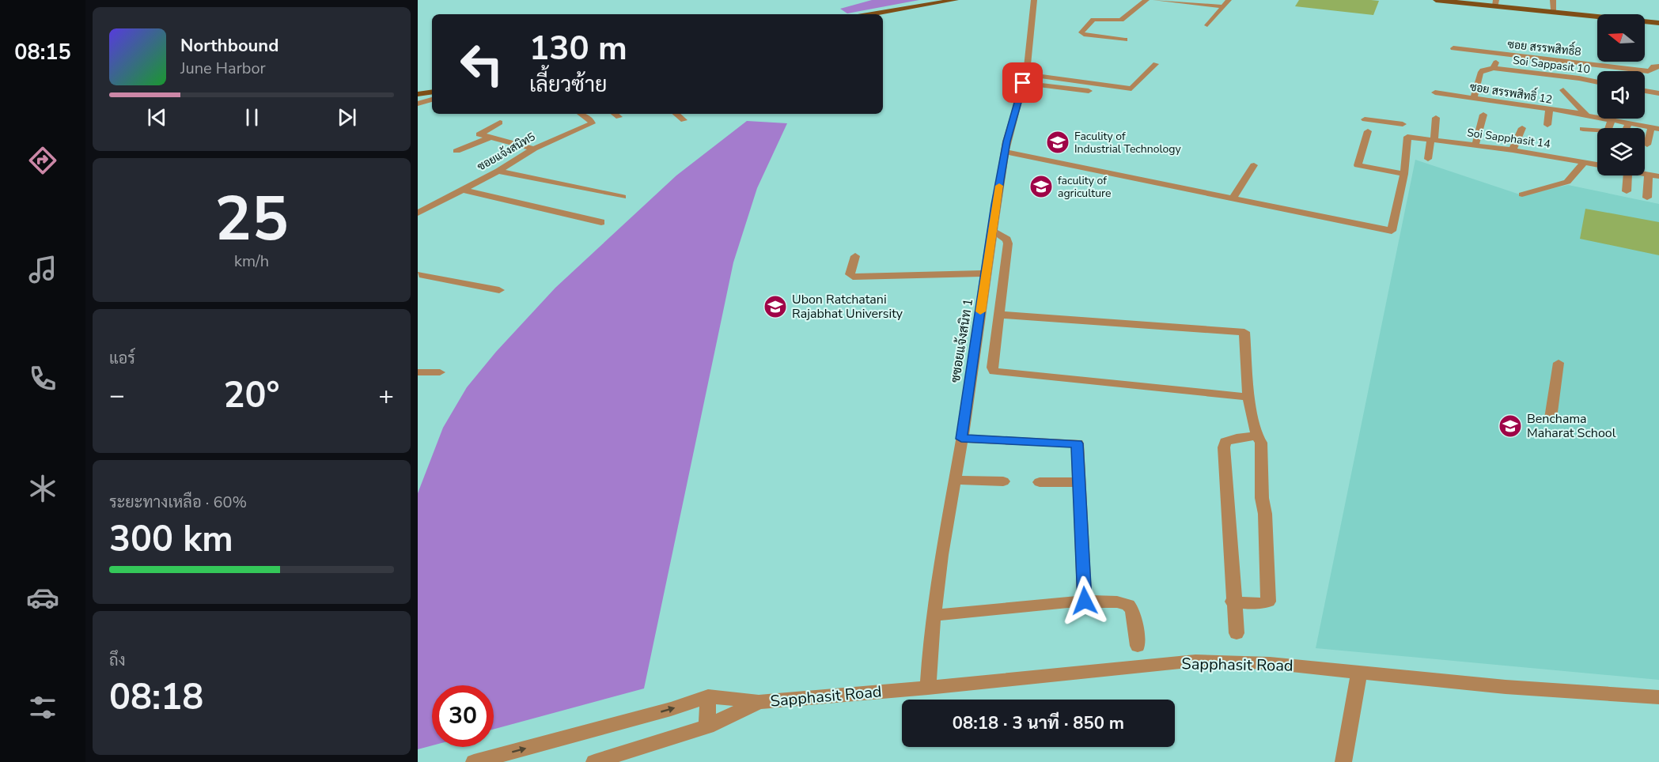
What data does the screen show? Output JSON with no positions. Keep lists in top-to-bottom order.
{
  "streets": {
    "street": [
      "ซอย สรรพสิทธิ์8",
      "Soi Sappasit 10",
      "ซอย สรรพสิทธิ์ 12",
      "Soi Sapphasit 14",
      "ซอยแจ้งสนิท5",
      "ซซอยแจ้งสนิท 1",
      "Sapphasit Road"
    ]
  },
  "crossings": [
    ["ซซอยแจ้งสนิท 1", "Sapphasit Road"]
  ],
  "places": {
    "school or university": [
      "Faculity of Industrial Technology",
      "faculity of agriculture",
      "Ubon Ratchatani Rajabhat University",
      "Benchama Maharat School"
    ]
  },
  "north": "left",
  "page": {
    "tabs": "08:15",
    "turn": ["130 m", "เลี้ยวซ้าย"],
    "song": ["Northbound", "June Harbor"],
    "tile": [
      ["25", "km/h"],
      "แอร์",
      ["ระยะทางเหลือ · 60%", "300 km"],
      ["ถึง", "08:18"]
    ],
    "heat": ["−", "20°", "+"],
    "limit": "30",
    "trip": "08:18 · 3 นาที · 850 m"
  }
}
